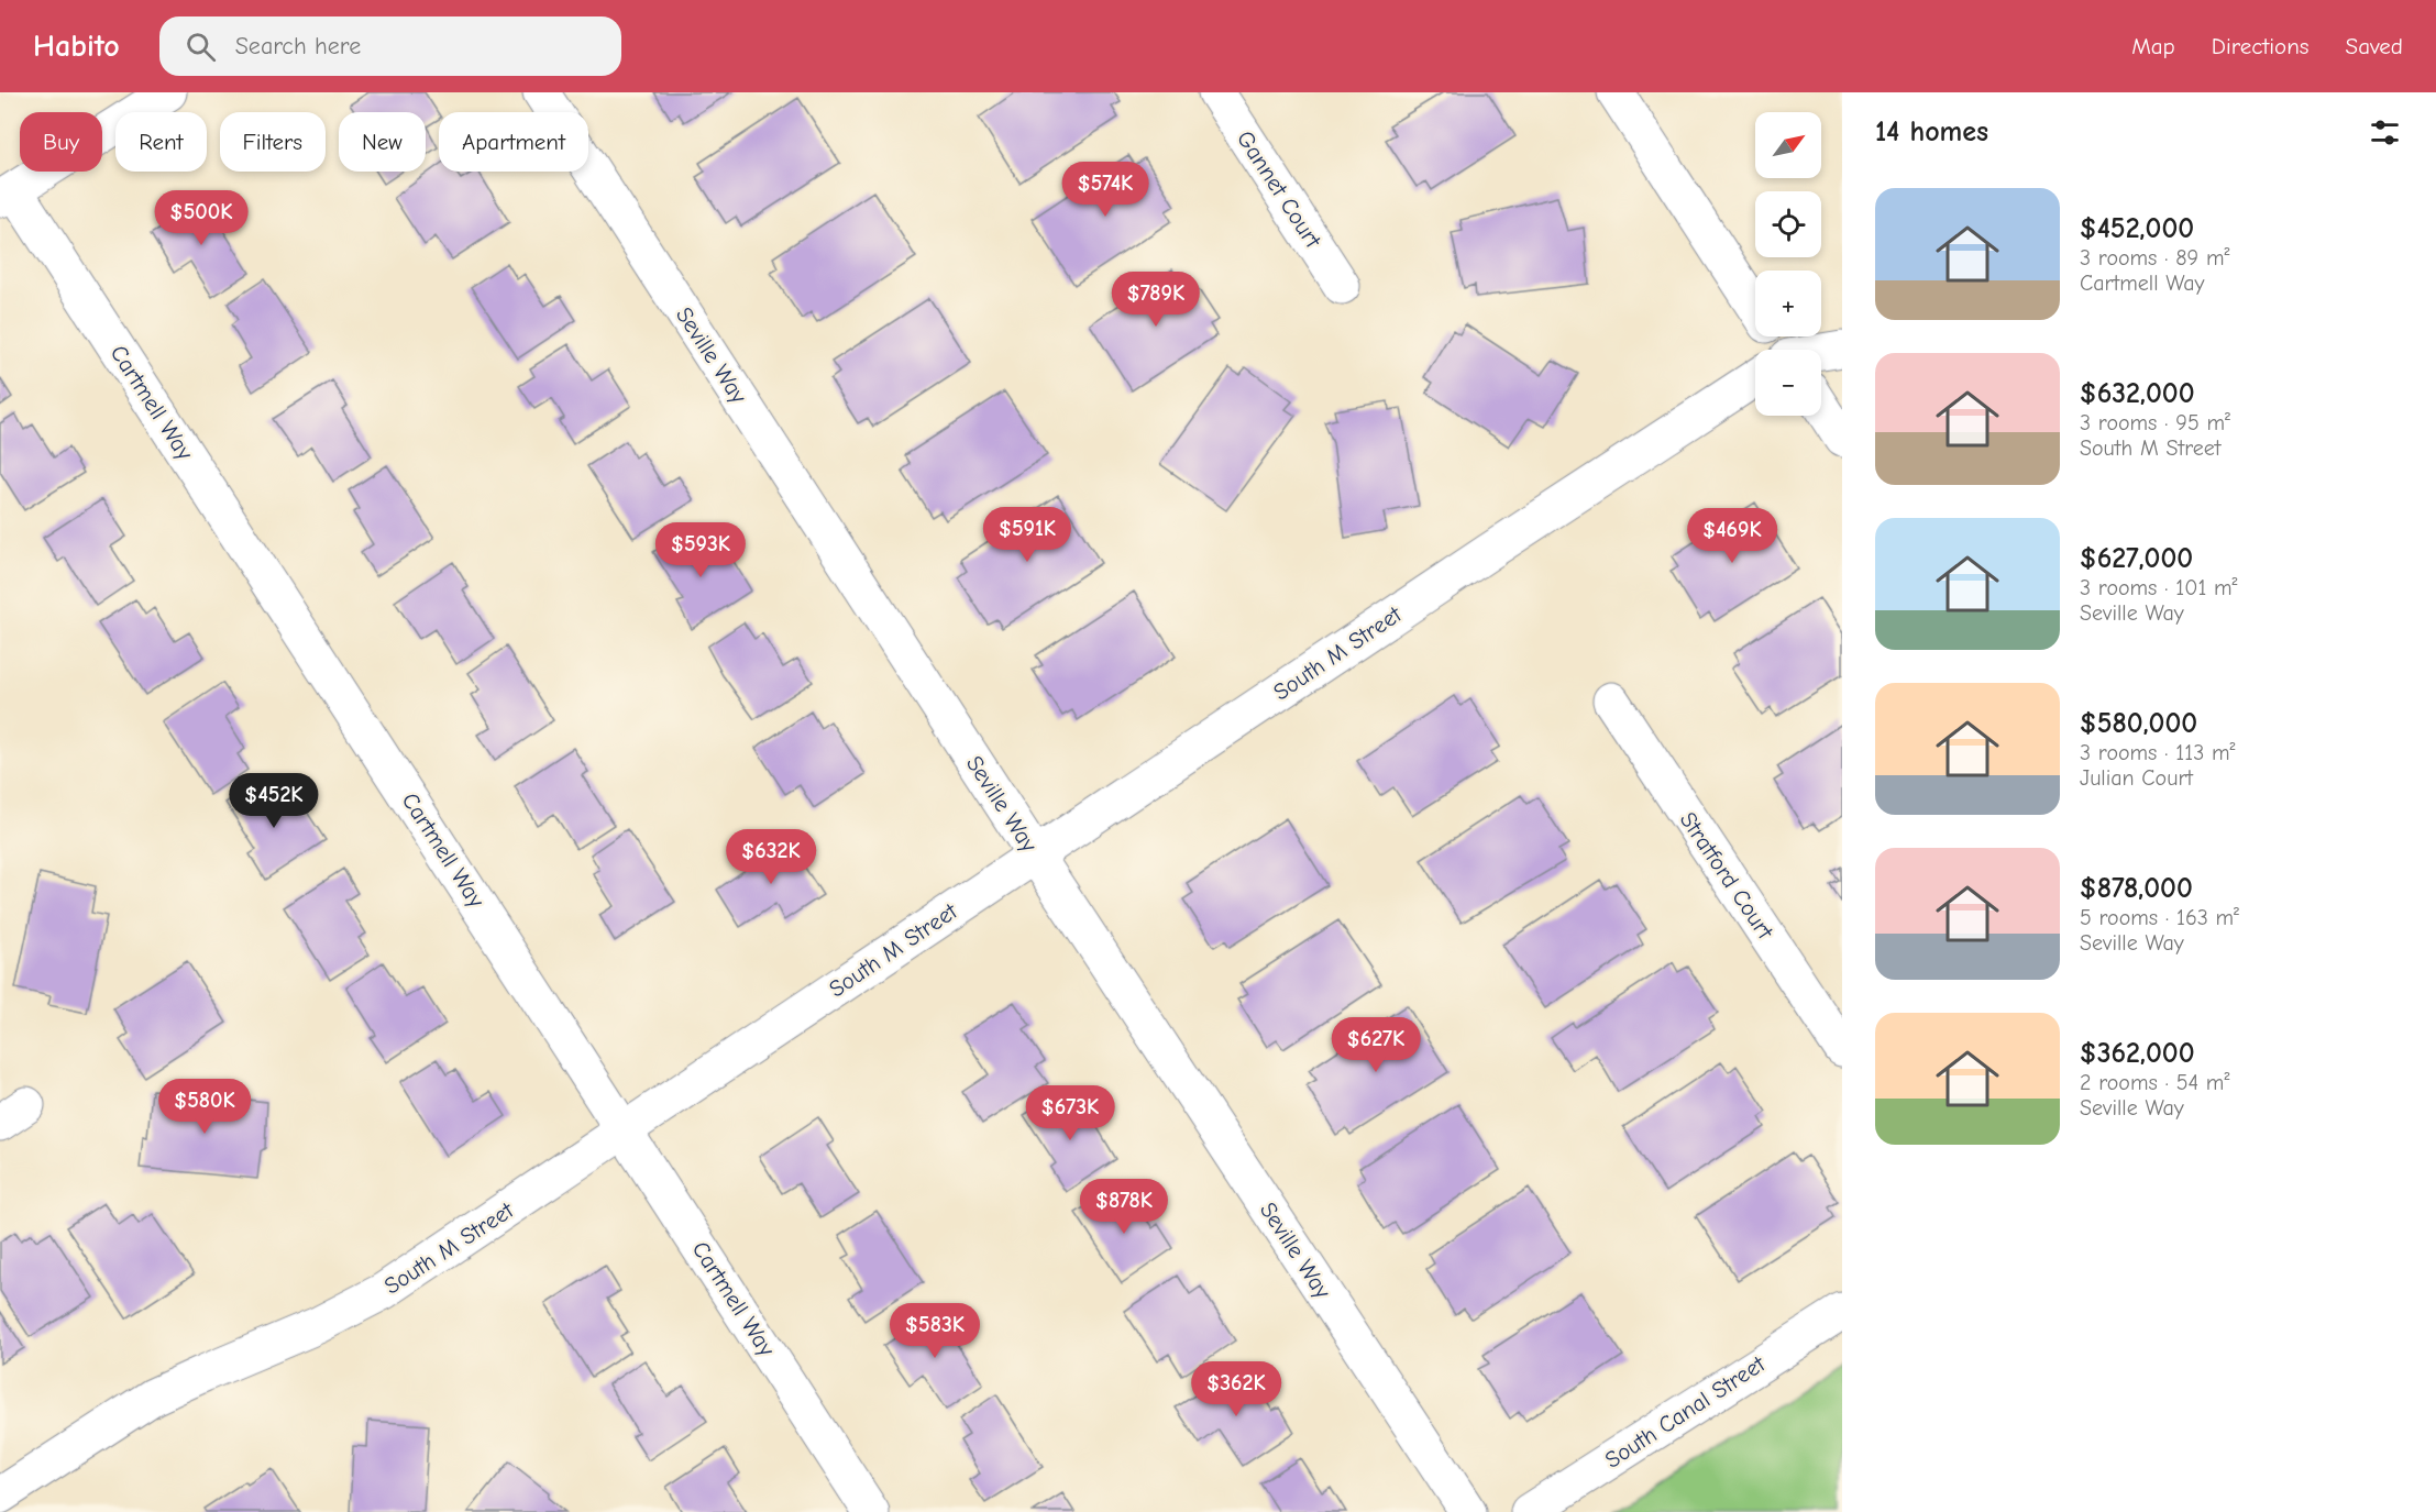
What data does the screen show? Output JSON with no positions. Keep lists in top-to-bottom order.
{
  "streets": {
    "street": [
      "Gannet Court",
      "Seville Way",
      "Cartmell Way",
      "South M Street",
      "Stratford Court",
      "South Canal Street"
    ]
  },
  "crossings": [
    ["Seville Way", "South M Street"],
    ["Cartmell Way", "South M Street"]
  ],
  "north": "top right",
  "page": {
    "header": "Habito",
    "search": "Search here",
    "nav": ["Map", "Directions", "Saved"],
    "heading": "14 homes",
    "map_buttons": ["+", "−"],
    "chip": [
      "Buy",
      "Rent",
      "Filters",
      "New",
      "Apartment"
    ],
    "price": [
      "$574K",
      "$500K",
      "$789K",
      "$591K",
      "$469K",
      "$593K",
      "$452K",
      "$632K",
      "$627K",
      "$580K",
      "$673K",
      "$878K",
      "$583K",
      "$362K"
    ],
    "list": [
      {
        "name": "$452,000",
        "note": "3 rooms · 89 m² · Cartmell Way"
      },
      {
        "name": "$632,000",
        "note": "3 rooms · 95 m² · South M Street"
      },
      {
        "name": "$627,000",
        "note": "3 rooms · 101 m² · Seville Way"
      },
      {
        "name": "$580,000",
        "note": "3 rooms · 113 m² · Julian Court"
      },
      {
        "name": "$878,000",
        "note": "5 rooms · 163 m² · Seville Way"
      },
      {
        "name": "$362,000",
        "note": "2 rooms · 54 m² · Seville Way"
      }
    ]
  }
}
